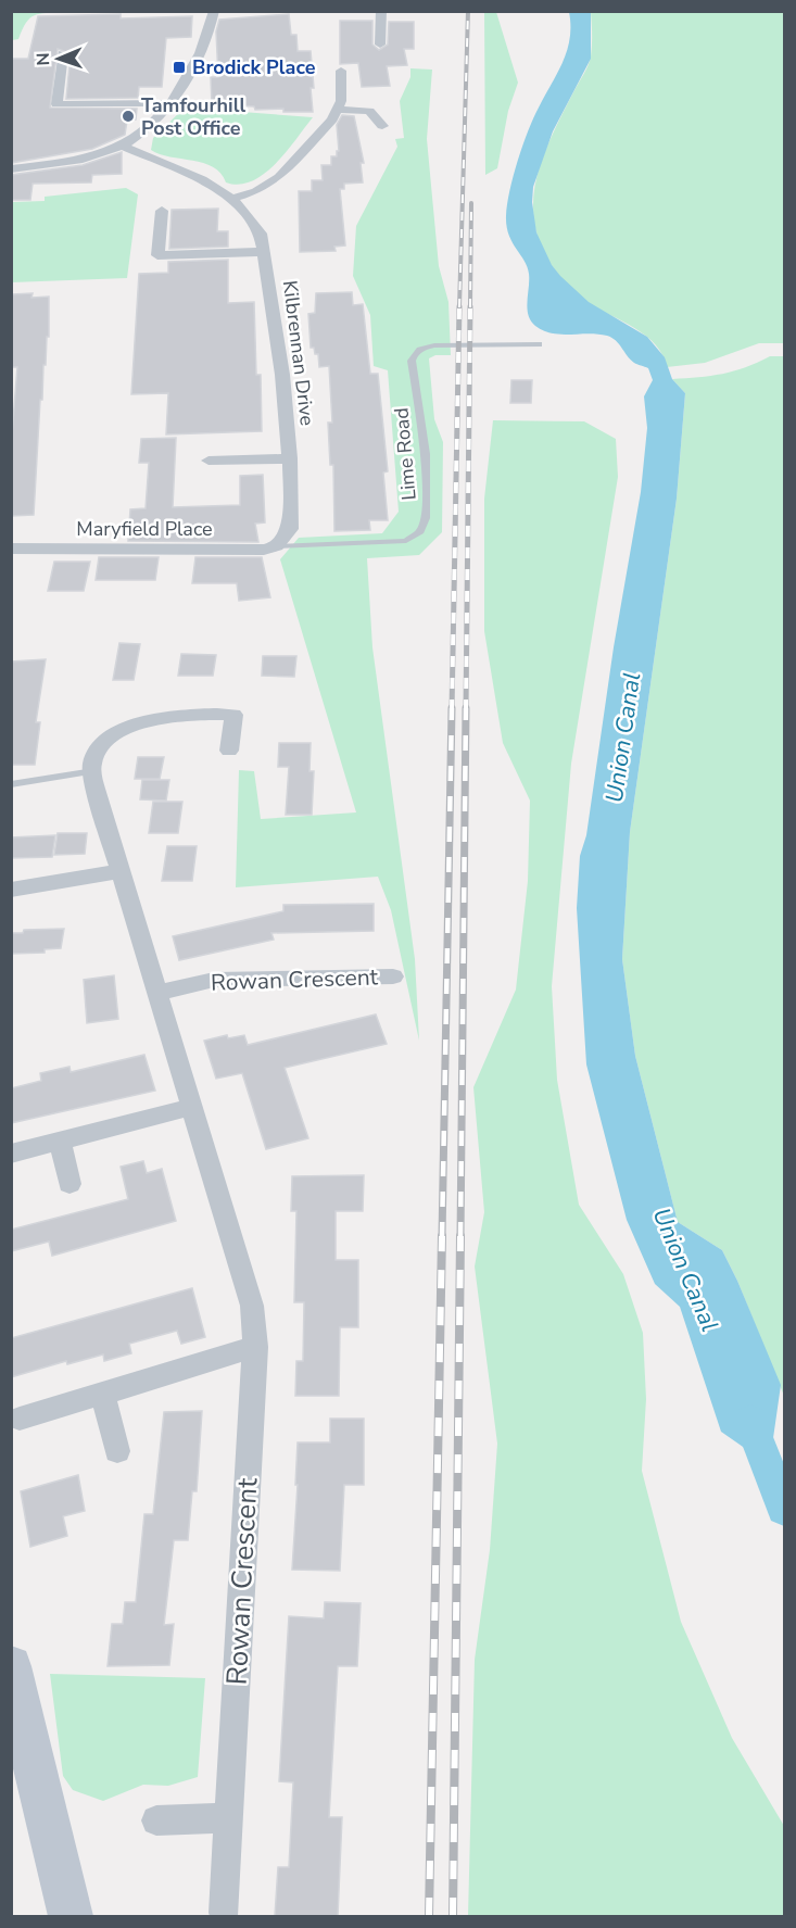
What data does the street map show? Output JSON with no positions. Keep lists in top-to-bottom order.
{
  "streets": {
    "street": ["Kilbrennan Drive", "Maryfield Place", "Rowan Crescent"],
    "lane": ["Lime Road"]
  },
  "crossings": [
    ["Kilbrennan Drive", "Lime Road"],
    ["Kilbrennan Drive", "Maryfield Place"],
    ["Lime Road", "Maryfield Place"]
  ],
  "water": ["Union Canal"],
  "places": {
    "transit": ["Brodick Place"],
    "other": ["Tamfourhill Post Office"]
  },
  "north": "left"
}
